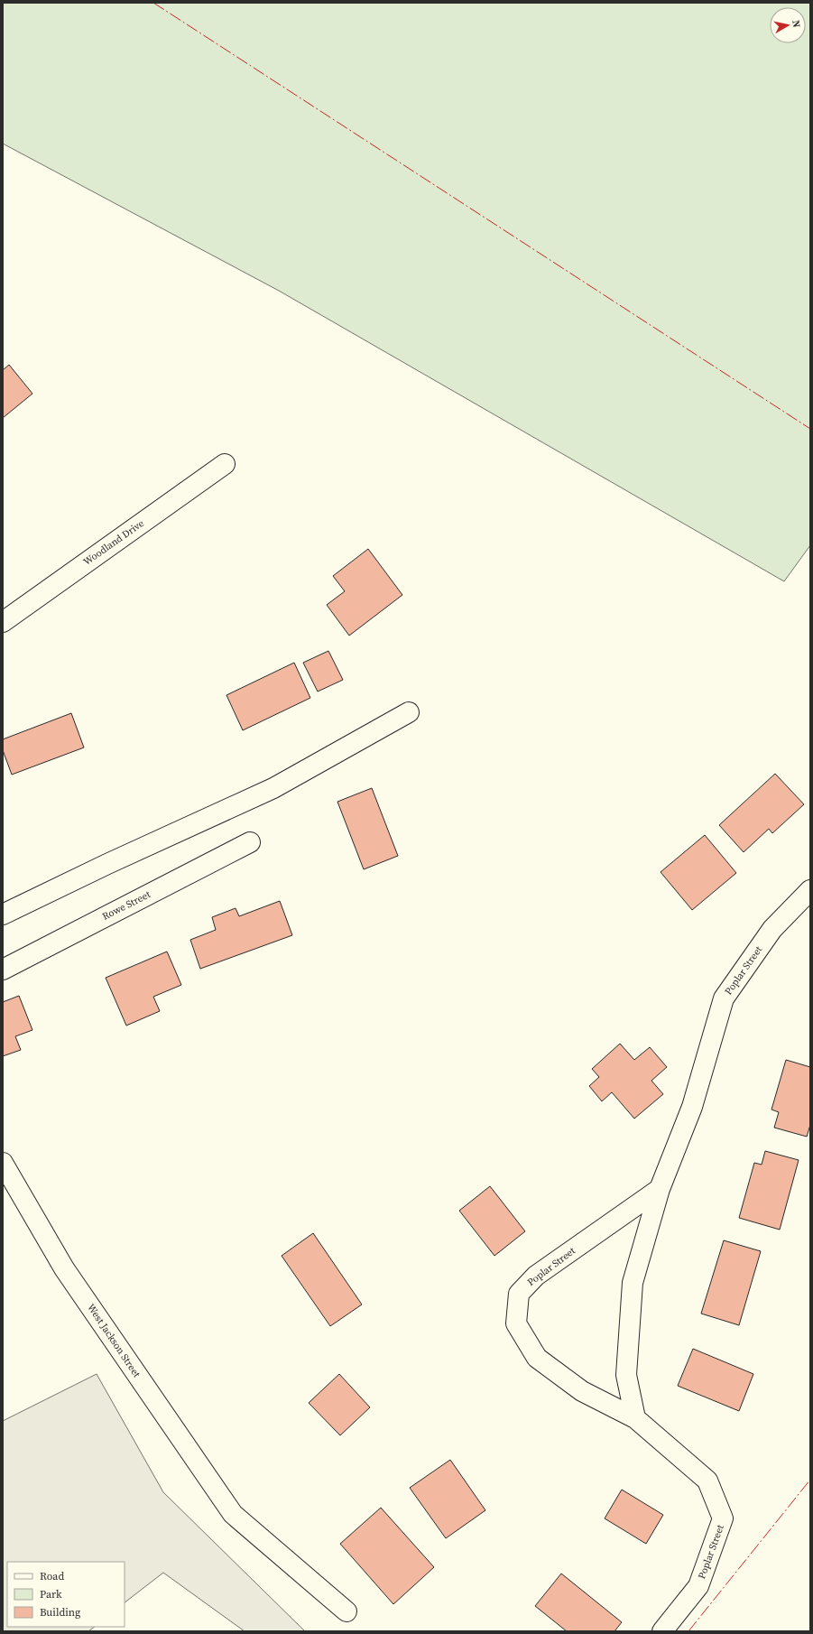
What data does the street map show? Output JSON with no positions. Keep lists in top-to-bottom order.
{
  "streets": {
    "street": [
      "Woodland Drive",
      "Rowe Street",
      "Poplar Street",
      "West Jackson Street"
    ]
  },
  "legend": ["Road", "Park", "Building"],
  "north": "right"
}
